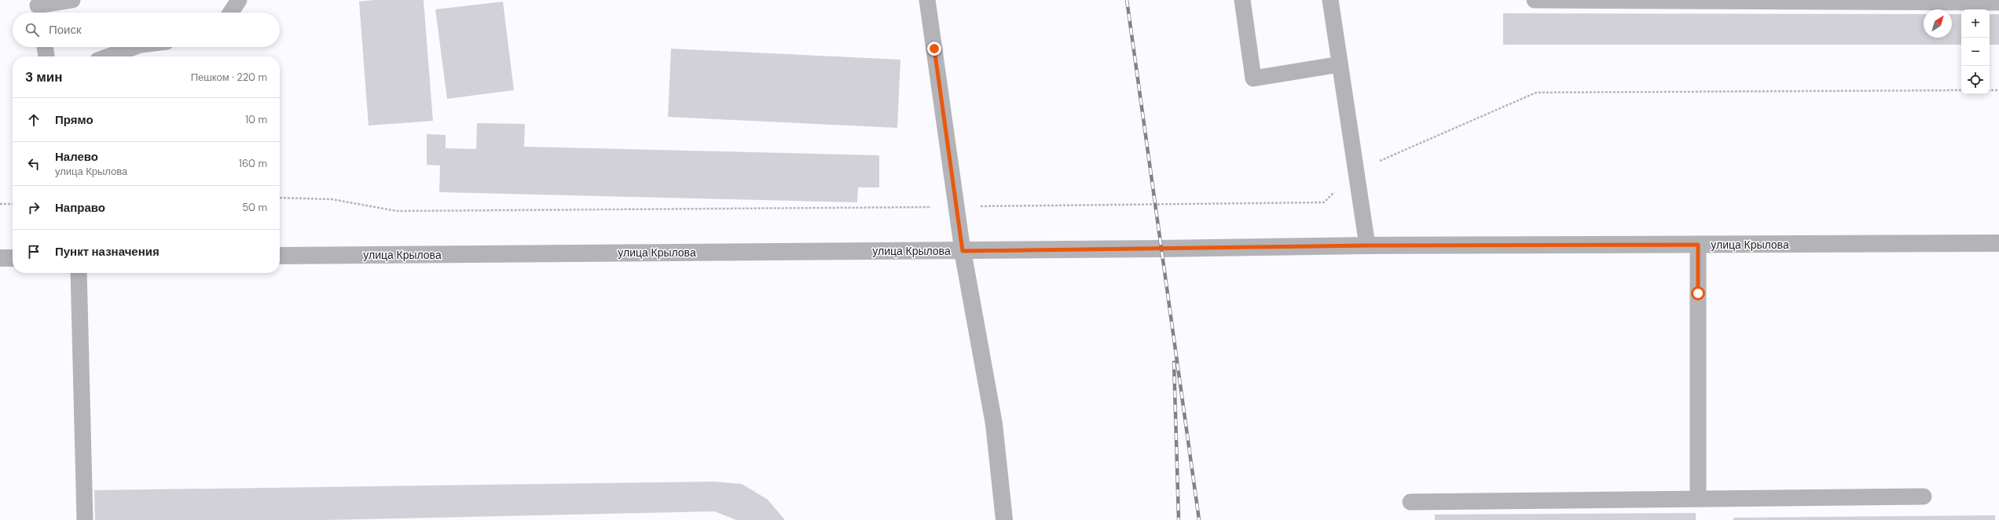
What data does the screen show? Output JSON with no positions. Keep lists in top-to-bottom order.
{
  "streets": {
    "street": ["улица Крылова"]
  },
  "north": "top right",
  "page": {
    "map_buttons": ["+", "−"],
    "search": "Поиск",
    "heading": ["3 мин", "Пешком · 220 m"],
    "list": [
      ["Прямо", "10 m"],
      ["Налево", "улица Крылова", "160 m"],
      ["Направо", "50 m"],
      "Пункт назначения"
    ]
  }
}
